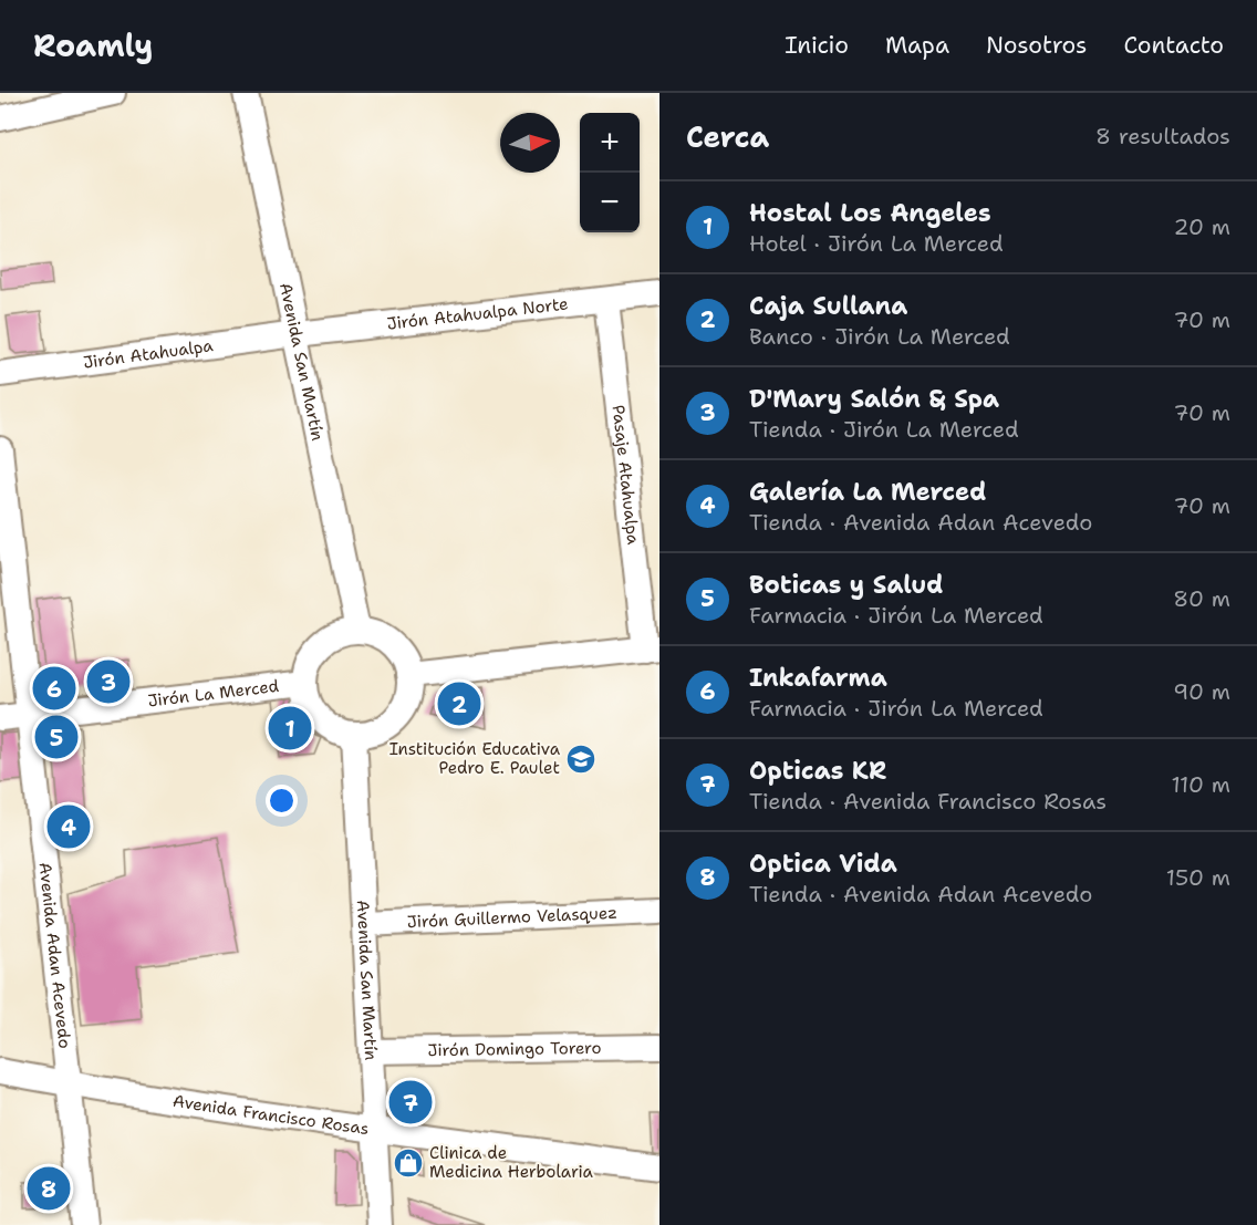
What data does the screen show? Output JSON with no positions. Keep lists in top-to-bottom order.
{
  "streets": {
    "street": [
      "Jirón Atahualpa Norte",
      "Jirón Atahualpa",
      "Avenida San Martín",
      "Pasaje Atahualpa",
      "Jirón La Merced",
      "Jirón Guillermo Velasquez",
      "Avenida Adan Acevedo",
      "Jirón Domingo Torero",
      "Avenida Francisco Rosas"
    ]
  },
  "crossings": [
    ["Jirón Atahualpa Norte", "Jirón Atahualpa"],
    ["Jirón Atahualpa Norte", "Avenida San Martín"],
    ["Jirón Atahualpa Norte", "Pasaje Atahualpa"],
    ["Jirón Atahualpa", "Avenida San Martín"],
    ["Avenida San Martín", "Jirón La Merced"],
    ["Avenida San Martín", "Jirón Guillermo Velasquez"],
    ["Avenida San Martín", "Jirón Domingo Torero"],
    ["Avenida San Martín", "Avenida Francisco Rosas"],
    ["Jirón La Merced", "Avenida Adan Acevedo"],
    ["Avenida Adan Acevedo", "Avenida Francisco Rosas"]
  ],
  "places": {
    "school or university": ["Institución Educativa Pedro E. Paulet"],
    "shop": ["Clinica de Medicina Herbolaria"]
  },
  "north": "right",
  "page": {
    "header": "Roamly",
    "nav": [
      "Inicio",
      "Mapa",
      "Nosotros",
      "Contacto"
    ],
    "heading": ["Cerca", "8 resultados"],
    "map_buttons": ["+", "−"],
    "list": [
      {
        "mark": "1",
        "name": "Hostal Los Angeles",
        "note": "Hotel · Jirón La Merced",
        "value": "20 m"
      },
      {
        "mark": "2",
        "name": "Caja Sullana",
        "note": "Banco · Jirón La Merced",
        "value": "70 m"
      },
      {
        "mark": "3",
        "name": "D'Mary Salón & Spa",
        "note": "Tienda · Jirón La Merced",
        "value": "70 m"
      },
      {
        "mark": "4",
        "name": "Galería La Merced",
        "note": "Tienda · Avenida Adan Acevedo",
        "value": "70 m"
      },
      {
        "mark": "5",
        "name": "Boticas y Salud",
        "note": "Farmacia · Jirón La Merced",
        "value": "80 m"
      },
      {
        "mark": "6",
        "name": "Inkafarma",
        "note": "Farmacia · Jirón La Merced",
        "value": "90 m"
      },
      {
        "mark": "7",
        "name": "Opticas KR",
        "note": "Tienda · Avenida Francisco Rosas",
        "value": "110 m"
      },
      {
        "mark": "8",
        "name": "Optica Vida",
        "note": "Tienda · Avenida Adan Acevedo",
        "value": "150 m"
      }
    ],
    "pins": [
      "3",
      "6",
      "2",
      "1",
      "5",
      "4",
      "7",
      "8"
    ]
  }
}
